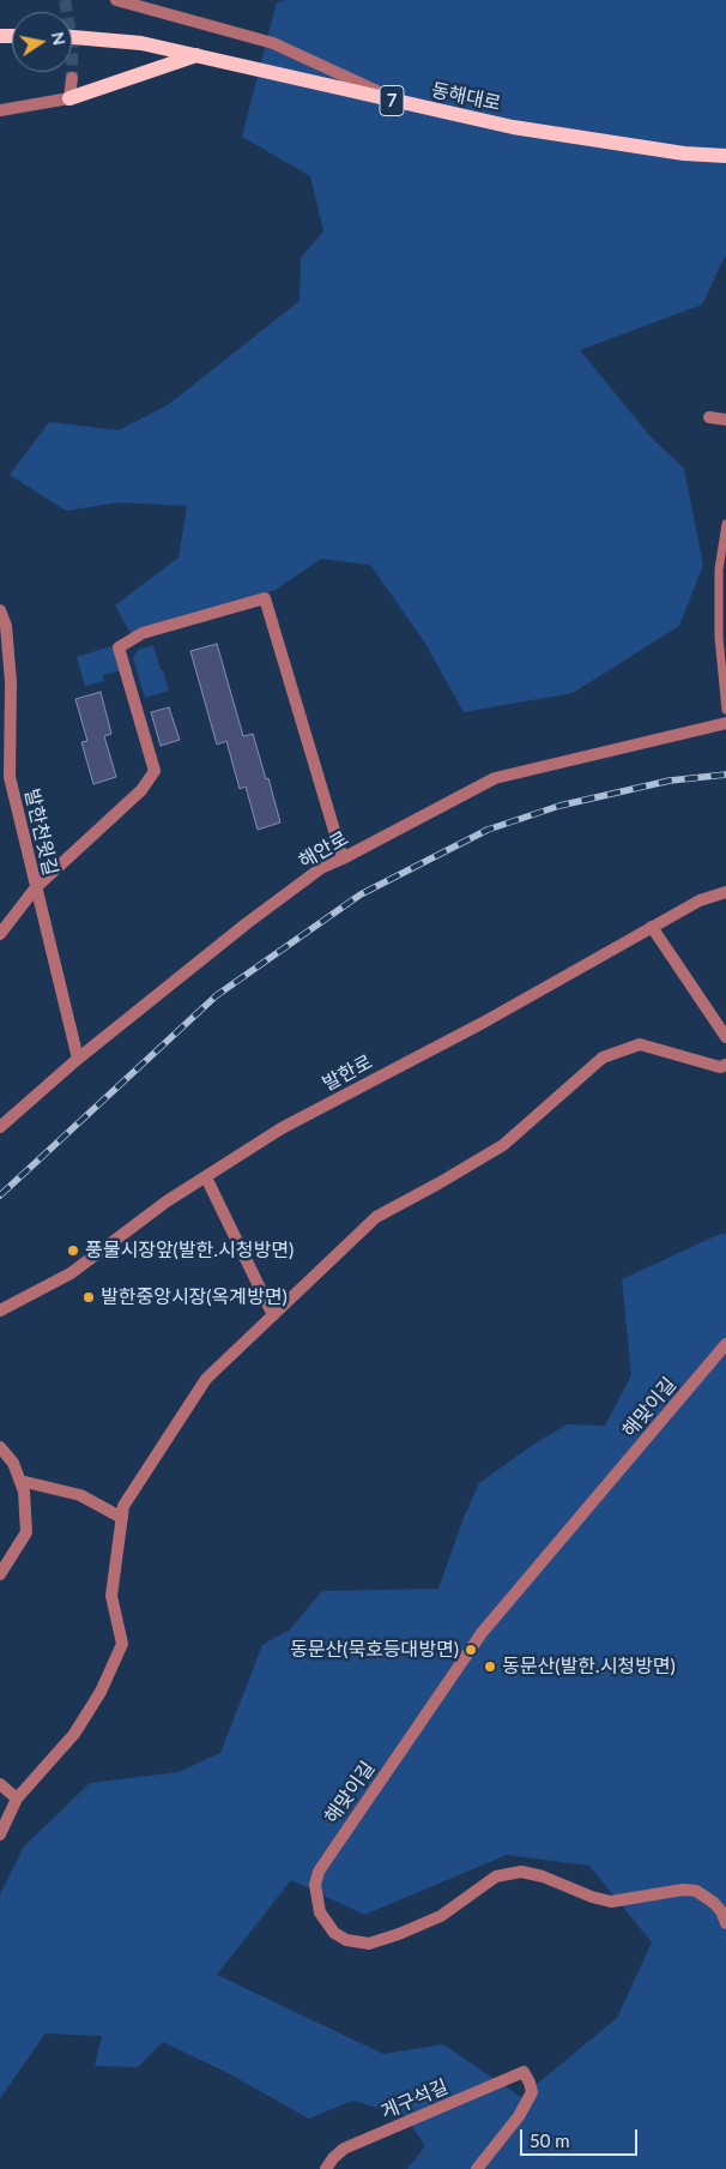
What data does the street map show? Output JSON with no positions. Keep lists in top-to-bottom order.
{
  "streets": {
    "main road": ["동해대로", "7"],
    "street": [
      "발한천윗길",
      "해안로",
      "발한로",
      "해맞이길",
      "게구석길"
    ]
  },
  "crossings": [
    ["발한천윗길", "해안로"]
  ],
  "places": [
    "풍물시장앞(발한.시청방면)",
    "발한중앙시장(옥계방면)",
    "동문산(묵호등대방면)",
    "동문산(발한.시청방면)"
  ],
  "scale_bar": "50 m",
  "north": "right"
}
